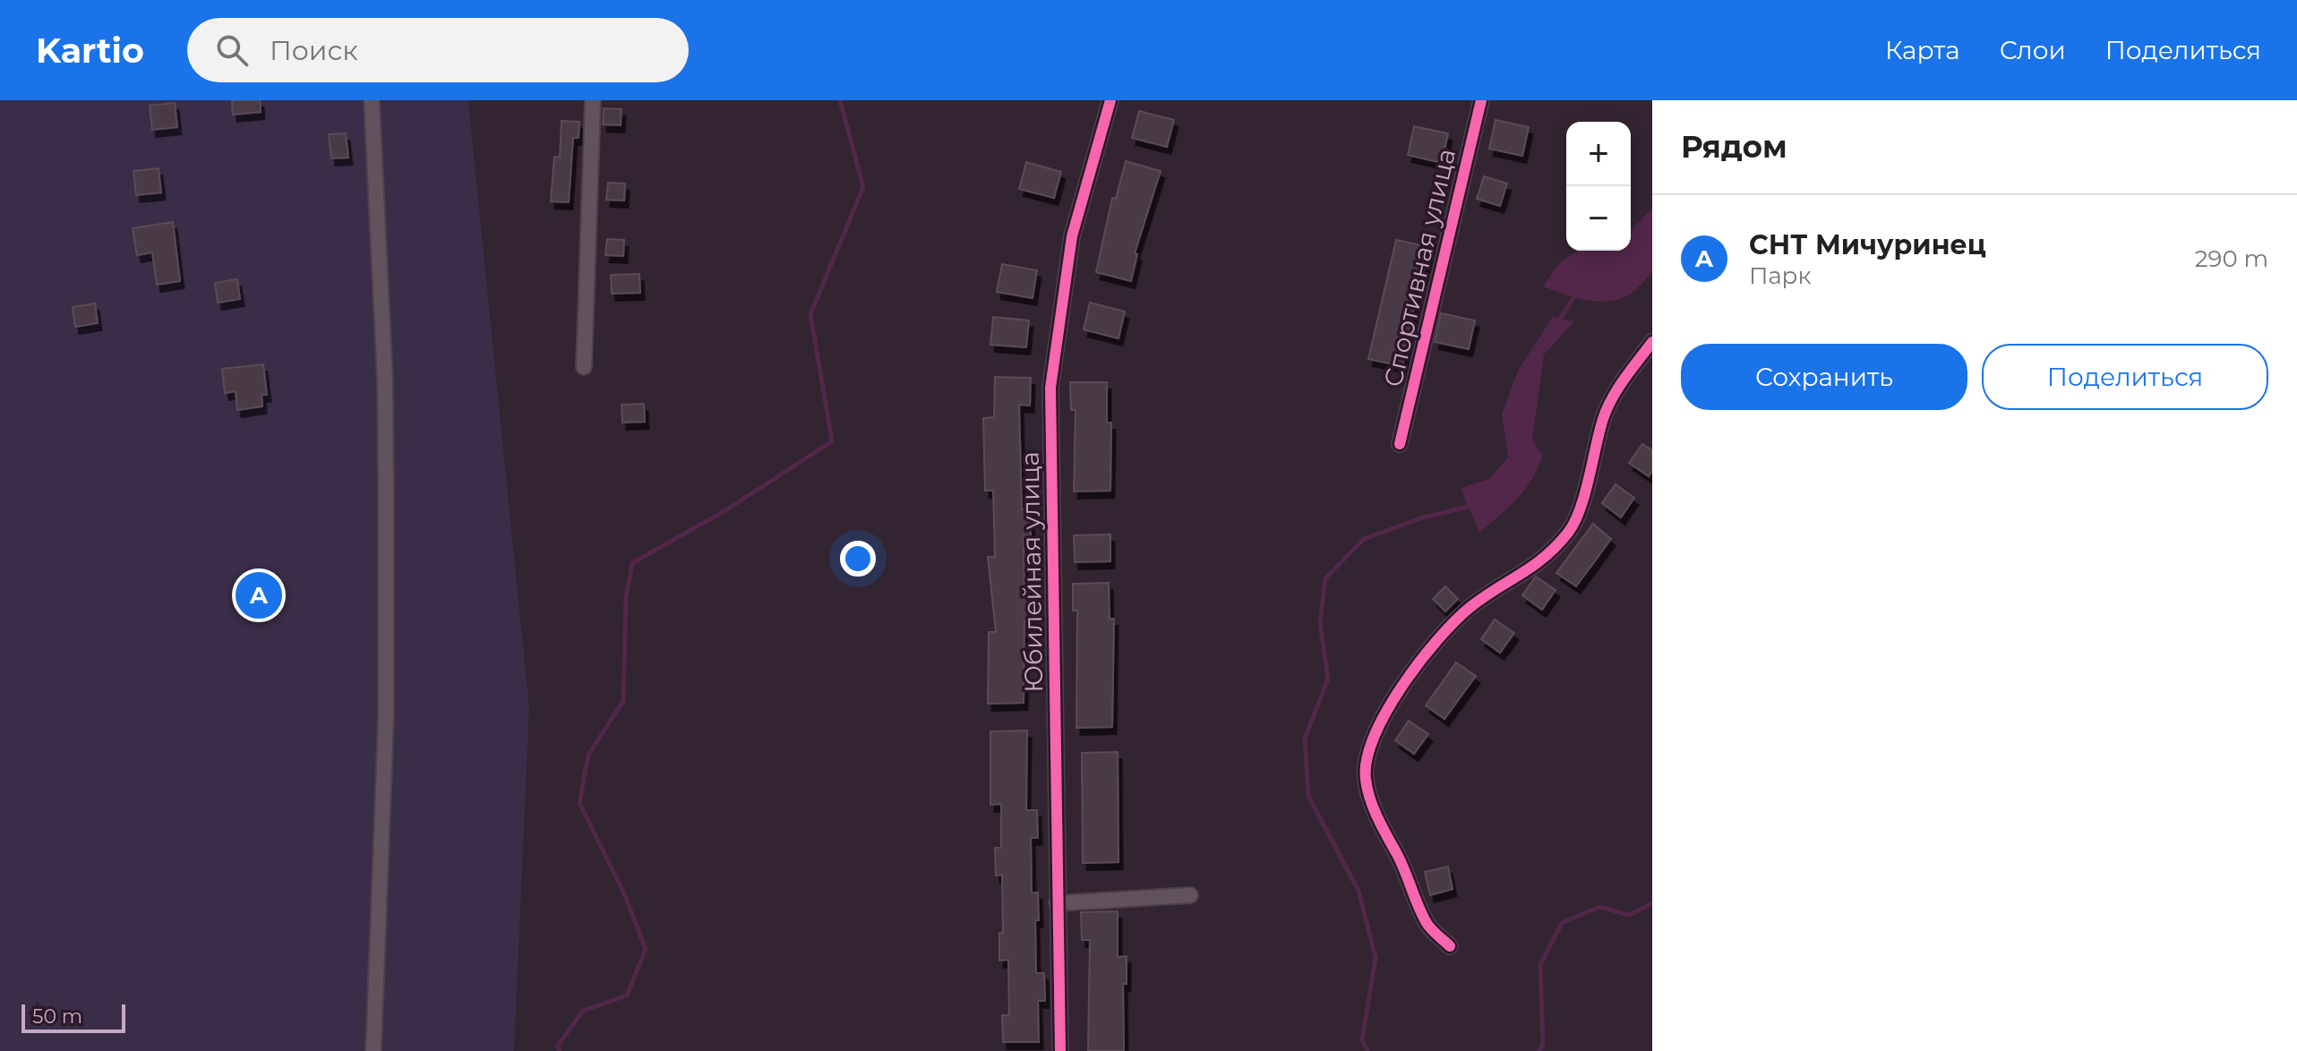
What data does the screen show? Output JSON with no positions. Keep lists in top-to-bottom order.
{
  "streets": {
    "street": ["Спортивная улица", "Юбилейная улица"]
  },
  "scale_bar": "50 m",
  "page": {
    "header": "Kartio",
    "search": "Поиск",
    "nav": ["Карта", "Слои", "Поделиться"],
    "heading": "Рядом",
    "map_buttons": ["+", "−"],
    "list": [
      {
        "mark": "A",
        "name": "СНТ Мичуринец",
        "note": "Парк",
        "value": "290 m"
      }
    ],
    "buttons": ["Сохранить", "Поделиться"],
    "pins": "A",
    "scale": "50 m"
  }
}
